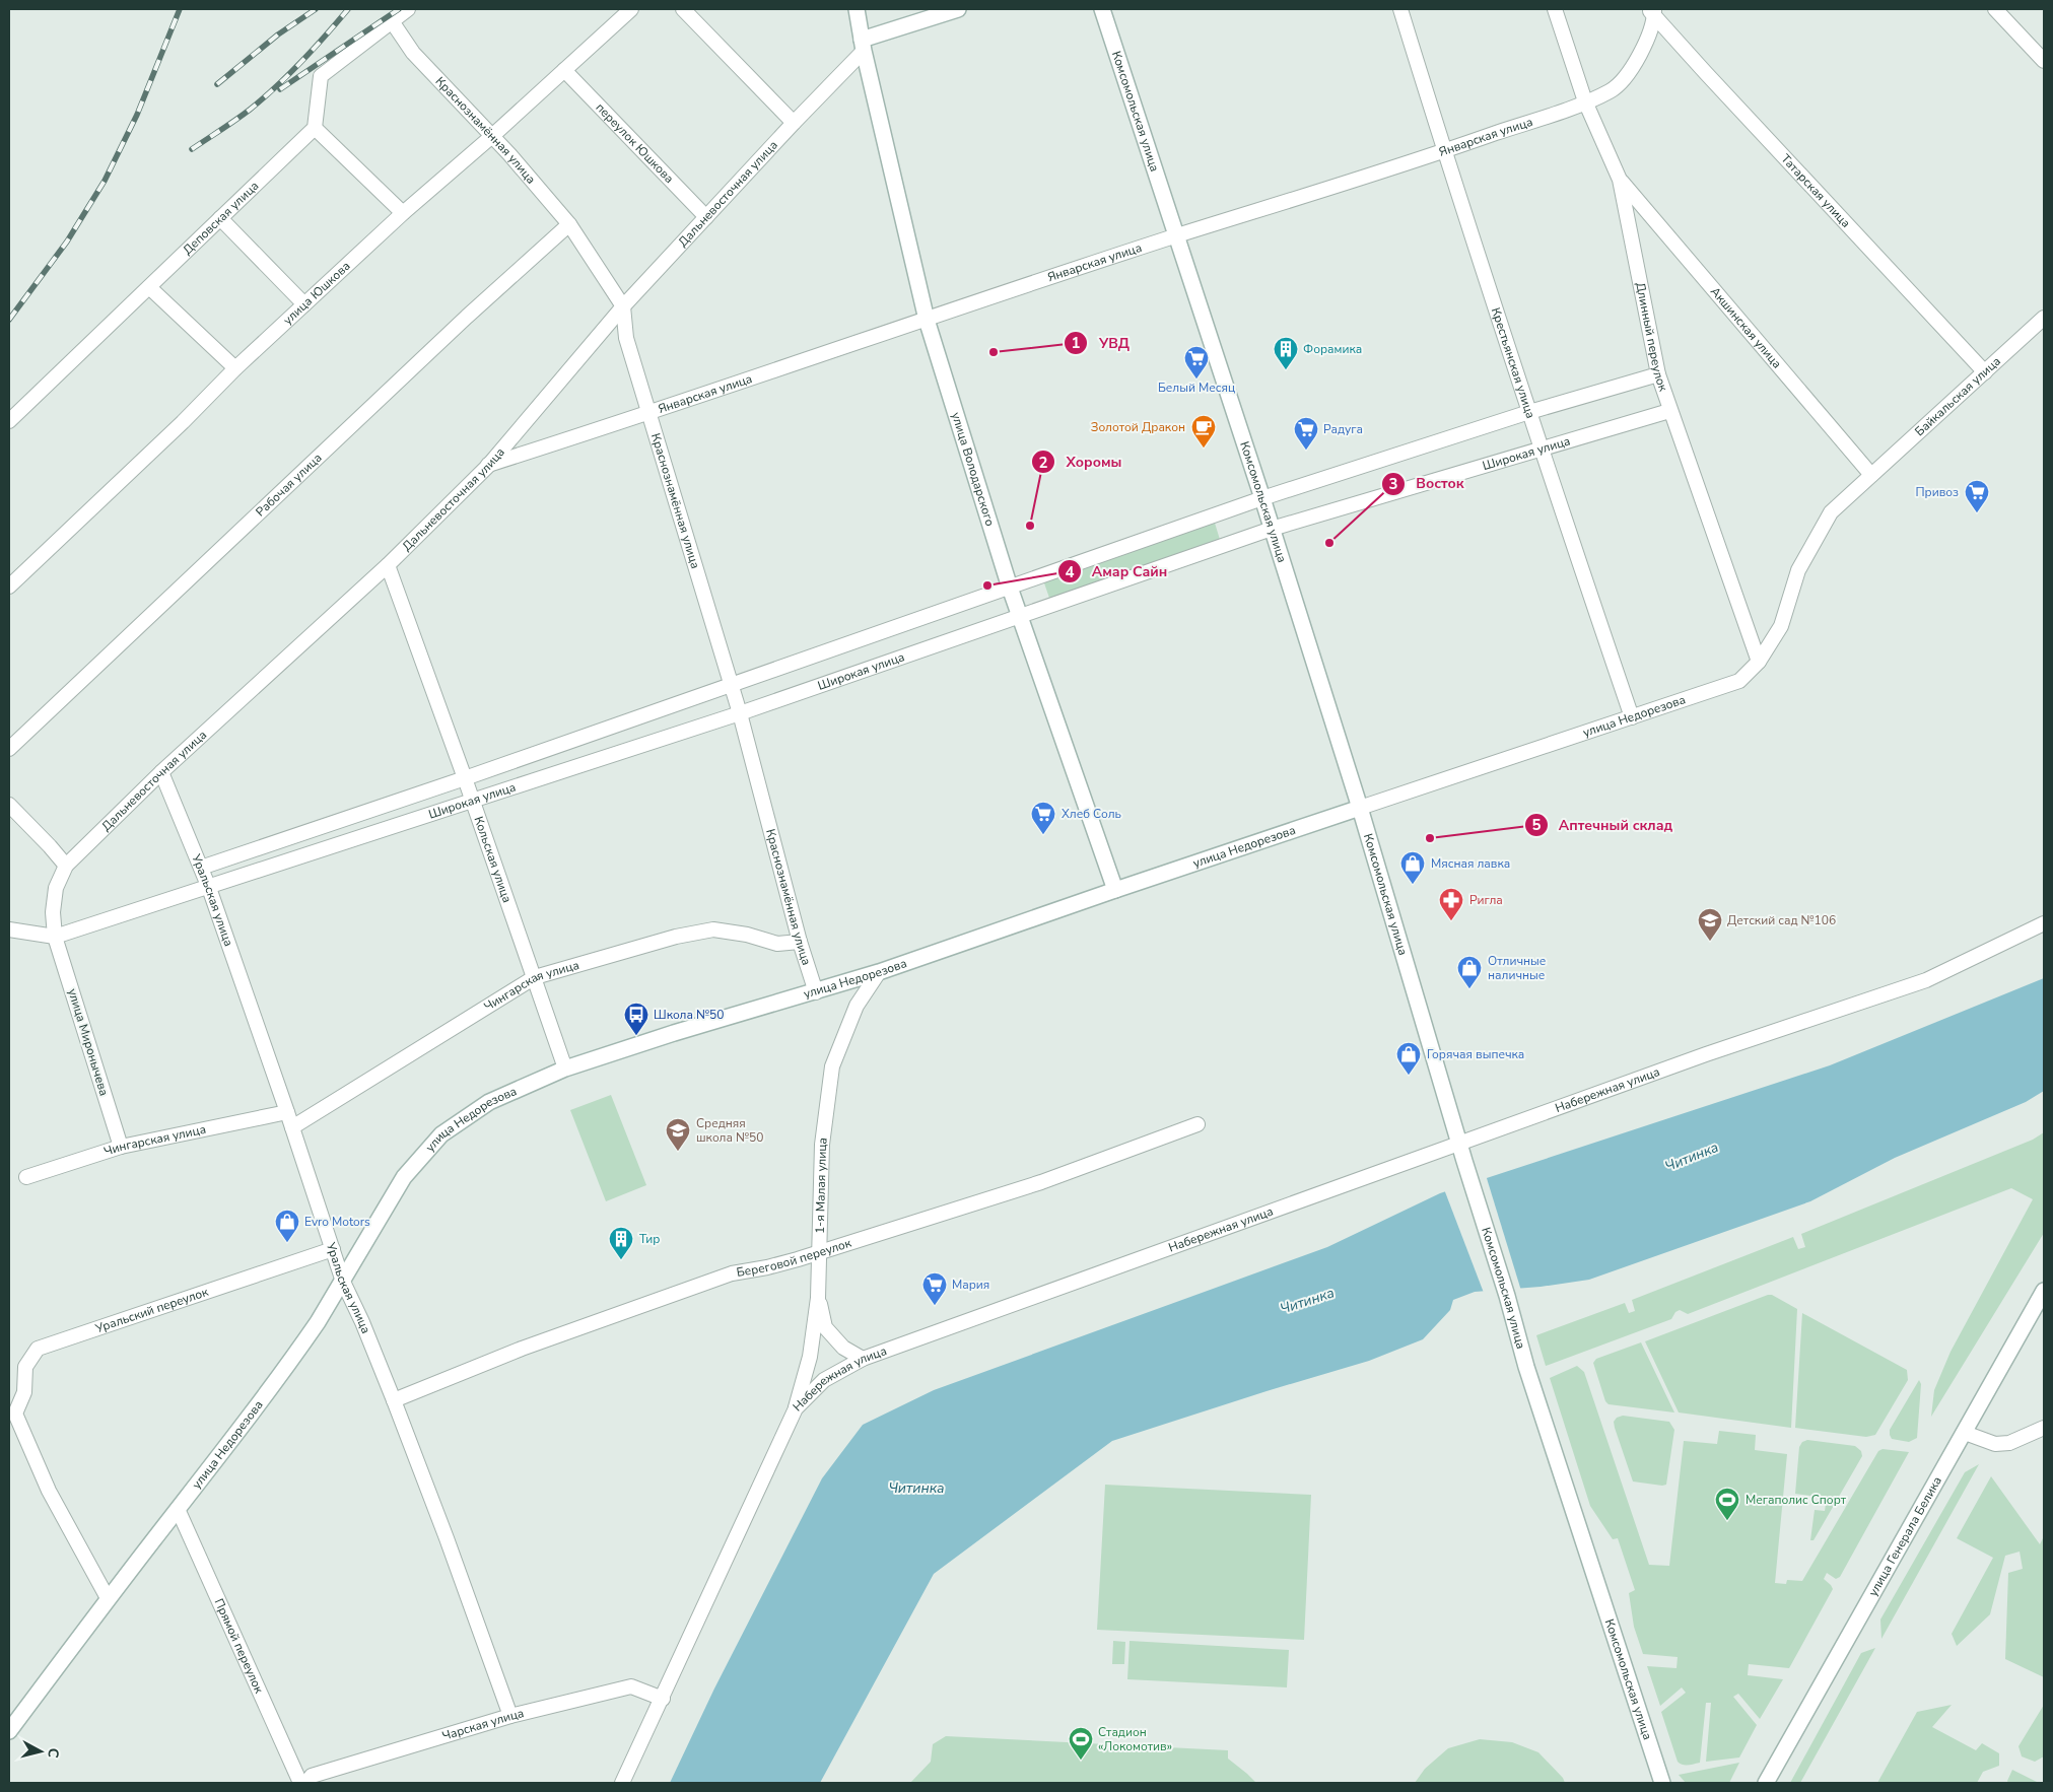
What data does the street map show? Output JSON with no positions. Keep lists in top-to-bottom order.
{
  "streets": {
    "main road": [
      "Комсомольская улица",
      "улица Володарского",
      "улица Недорезова",
      "улица Генерала Белика"
    ],
    "street": [
      "Краснознамённая улица",
      "Январская улица",
      "переулок Юшкова",
      "Татарская улица",
      "Дальневосточная улица",
      "Деповская улица",
      "улица Юшкова",
      "Акшинская улица",
      "Длинный переулок",
      "Крестьянская улица",
      "Байкальская улица",
      "Широкая улица",
      "Рабочая улица",
      "Кольская улица",
      "Уральская улица",
      "Чингарская улица",
      "улица Миронычева",
      "Набережная улица",
      "1-я Малая улица",
      "Береговой переулок",
      "Уральский переулок",
      "Прямой переулок",
      "Чарская улица"
    ]
  },
  "crossings": [
    ["Комсомольская улица", "Январская улица"],
    ["Комсомольская улица", "Широкая улица"],
    ["Комсомольская улица", "улица Недорезова"],
    ["Комсомольская улица", "Набережная улица"],
    ["Краснознамённая улица", "Январская улица"],
    ["Краснознамённая улица", "Дальневосточная улица"],
    ["Краснознамённая улица", "улица Юшкова"],
    ["Краснознамённая улица", "Широкая улица"],
    ["Краснознамённая улица", "Рабочая улица"],
    ["Краснознамённая улица", "улица Недорезова"],
    ["Краснознамённая улица", "Чингарская улица"],
    ["Январская улица", "Татарская улица"],
    ["Январская улица", "Дальневосточная улица"],
    ["Январская улица", "Длинный переулок"],
    ["Январская улица", "Крестьянская улица"],
    ["Январская улица", "улица Володарского"],
    ["переулок Юшкова", "Дальневосточная улица"],
    ["переулок Юшкова", "улица Юшкова"],
    ["Татарская улица", "Байкальская улица"],
    ["Дальневосточная улица", "Широкая улица"],
    ["Дальневосточная улица", "улица Володарского"],
    ["Дальневосточная улица", "Кольская улица"],
    ["Дальневосточная улица", "Уральская улица"],
    ["Дальневосточная улица", "улица Миронычева"],
    ["Акшинская улица", "Длинный переулок"],
    ["Акшинская улица", "Байкальская улица"],
    ["Акшинская улица", "улица Недорезова"],
    ["Длинный переулок", "Широкая улица"],
    ["Длинный переулок", "улица Недорезова"],
    ["Крестьянская улица", "Широкая улица"],
    ["Крестьянская улица", "улица Недорезова"],
    ["Байкальская улица", "улица Недорезова"],
    ["Широкая улица", "улица Володарского"],
    ["Широкая улица", "Кольская улица"],
    ["Широкая улица", "Уральская улица"],
    ["Широкая улица", "улица Миронычева"],
    ["улица Володарского", "улица Недорезова"],
    ["улица Недорезова", "Кольская улица"],
    ["улица Недорезова", "Уральская улица"],
    ["улица Недорезова", "1-я Малая улица"],
    ["улица Недорезова", "Уральский переулок"],
    ["улица Недорезова", "Прямой переулок"],
    ["Кольская улица", "Чингарская улица"],
    ["Уральская улица", "Чингарская улица"],
    ["Уральская улица", "Береговой переулок"],
    ["Уральская улица", "Уральский переулок"],
    ["Уральская улица", "Чарская улица"],
    ["Чингарская улица", "улица Миронычева"],
    ["Набережная улица", "1-я Малая улица"],
    ["Набережная улица", "Чарская улица"],
    ["1-я Малая улица", "Береговой переулок"]
  ],
  "water": ["Читинка"],
  "places": {
    "other": [
      "УВД",
      "Хоромы",
      "Восток",
      "Амар Сайн",
      "Аптечный склад"
    ],
    "building": ["Форамика", "Тир"],
    "supermarket": [
      "Белый Месяц",
      "Радуга",
      "Привоз",
      "Хлеб Соль",
      "Мария"
    ],
    "cafe": ["Золотой Дракон"],
    "shop": [
      "Мясная лавка",
      "Отличные наличные",
      "Горячая выпечка",
      "Evro Motors"
    ],
    "pharmacy": ["Ригла"],
    "school or university": ["Детский сад №106", "Средняя школа №50"],
    "bus stop": ["Школа №50"],
    "sports": ["Мегаполис Спорт", "Стадион «Локомотив»"]
  },
  "north": "right"
}
